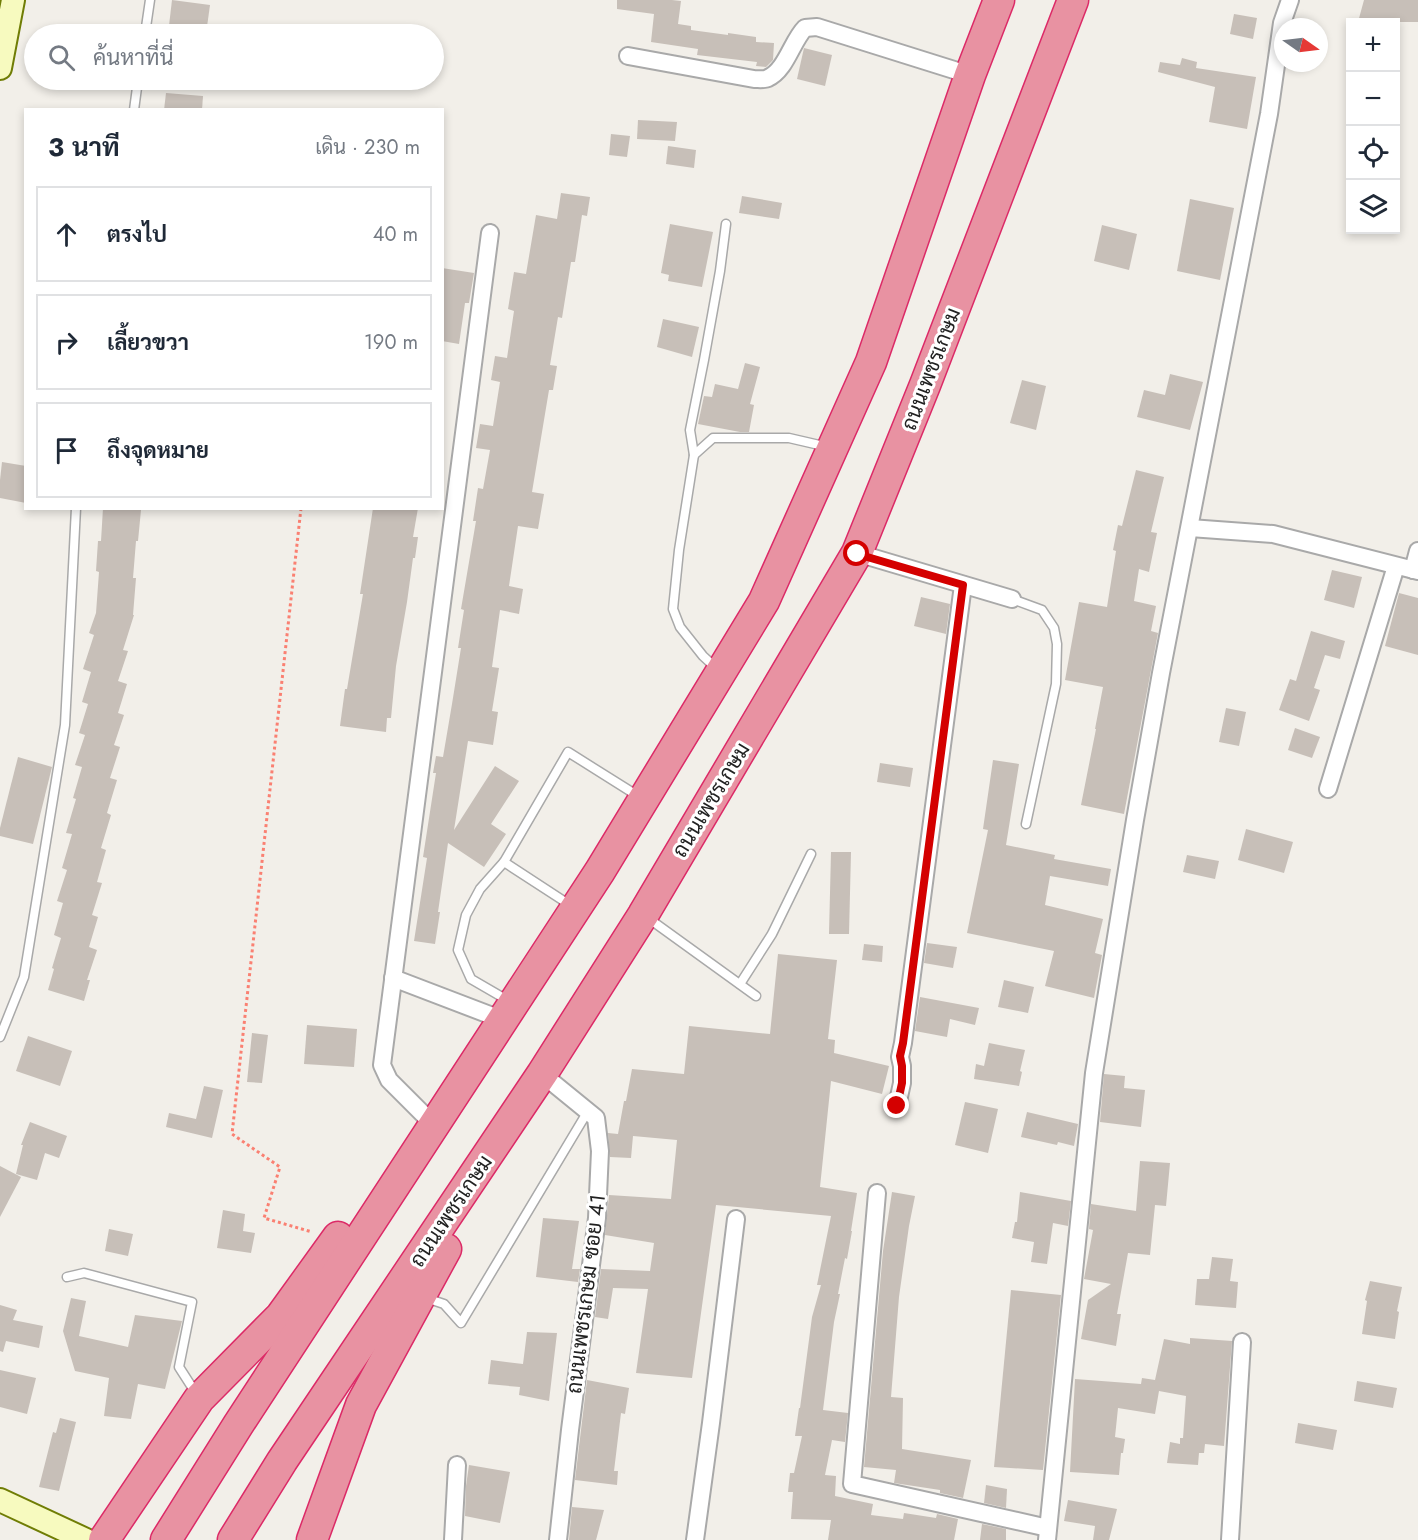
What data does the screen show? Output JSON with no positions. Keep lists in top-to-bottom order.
{
  "streets": {
    "highway": ["ถนนเพชรเกษม"],
    "street": ["ถนนเพชรเกษม ซอย 41"]
  },
  "crossings": [
    ["ถนนเพชรเกษม", "ถนนเพชรเกษม ซอย 41"]
  ],
  "north": "right",
  "page": {
    "map_buttons": ["+", "−"],
    "search": "ค้นหาที่นี่",
    "heading": ["3 นาที", "เดิน · 230 m"],
    "list": [
      ["ตรงไป", "40 m"],
      ["เลี้ยวขวา", "190 m"],
      "ถึงจุดหมาย"
    ]
  }
}
